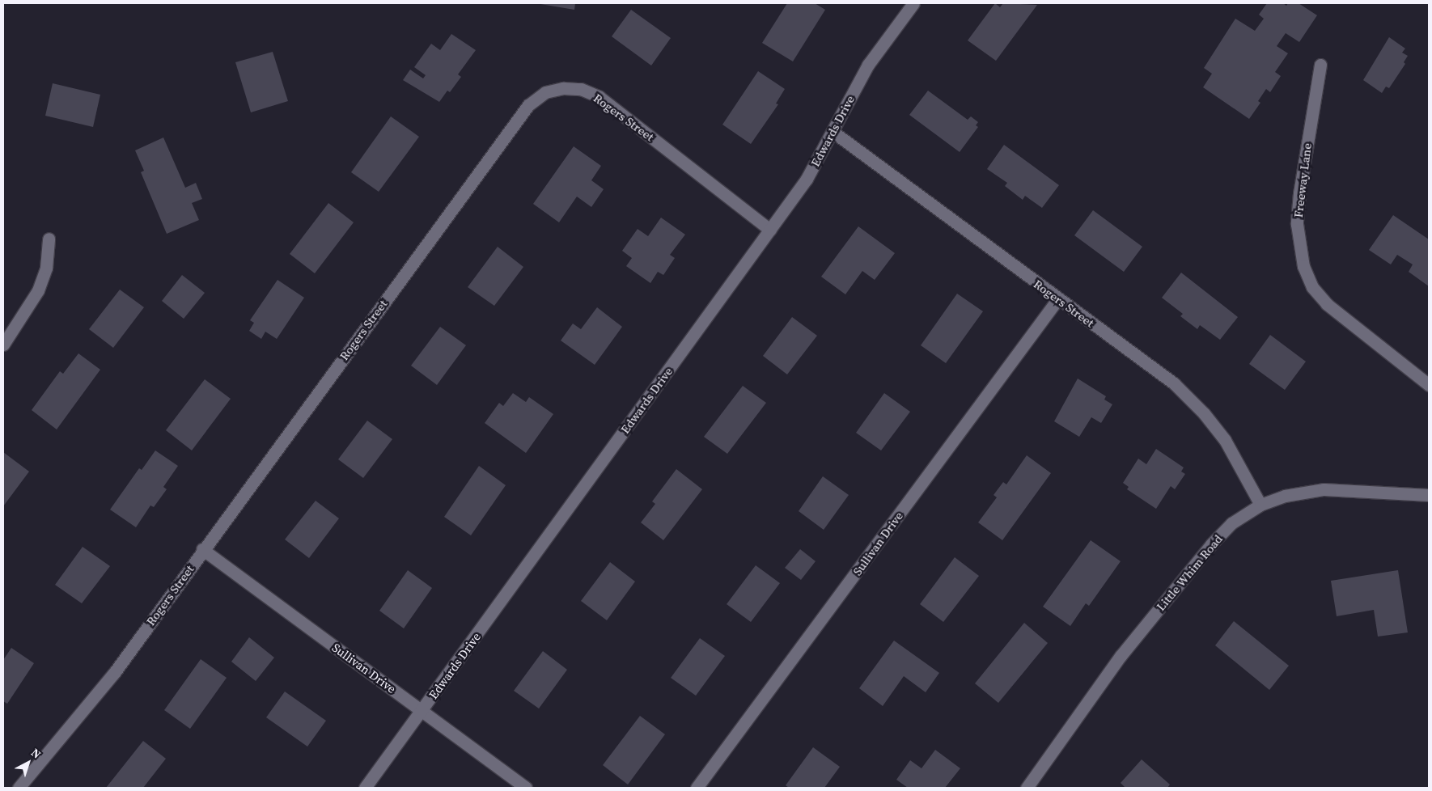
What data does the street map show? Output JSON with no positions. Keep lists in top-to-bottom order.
{
  "streets": {
    "street": [
      "Rogers Street",
      "Edwards Drive",
      "Freeway Lane",
      "Sullivan Drive",
      "Little Whim Road"
    ]
  },
  "crossings": [
    ["Rogers Street", "Edwards Drive"],
    ["Rogers Street", "Sullivan Drive"],
    ["Rogers Street", "Little Whim Road"],
    ["Edwards Drive", "Sullivan Drive"]
  ],
  "north": "top right"
}
